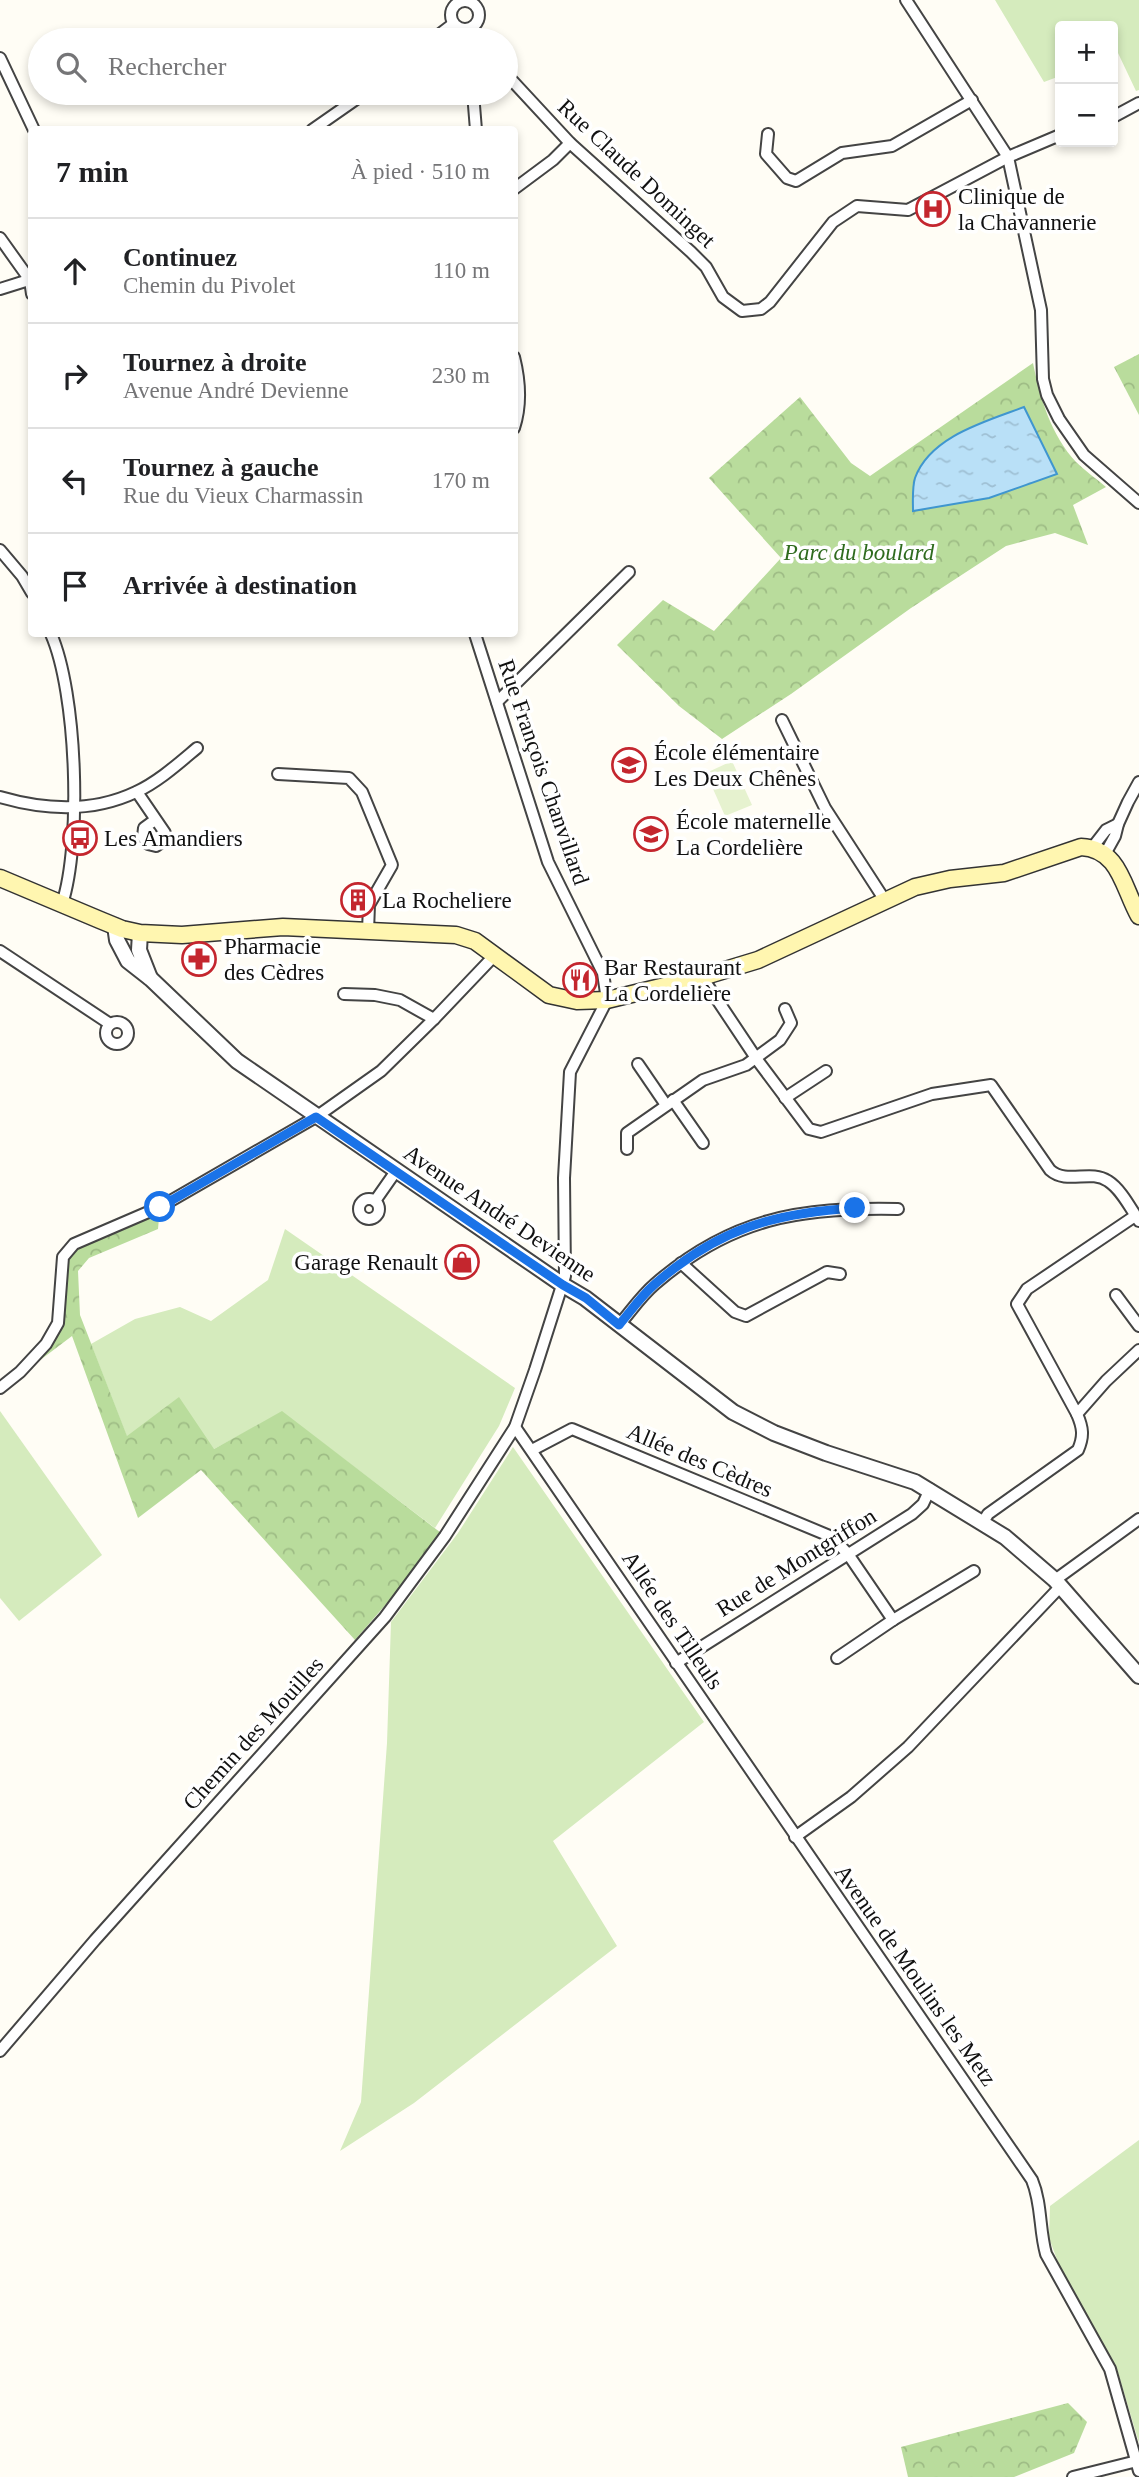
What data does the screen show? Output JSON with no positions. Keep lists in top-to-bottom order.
{
  "streets": {
    "street": [
      "Rue Claude Dominget",
      "Rue François Chanvillard",
      "Avenue André Devienne",
      "Allée des Cèdres",
      "Rue de Montgriffon",
      "Allée des Tilleuls",
      "Chemin des Mouilles",
      "Avenue de Moulins les Metz"
    ]
  },
  "crossings": [
    ["Rue François Chanvillard", "Chemin des Mouilles"],
    ["Avenue André Devienne", "Rue de Montgriffon"],
    ["Avenue André Devienne", "Chemin des Mouilles"],
    ["Allée des Cèdres", "Rue de Montgriffon"],
    ["Allée des Cèdres", "Allée des Tilleuls"],
    ["Rue de Montgriffon", "Allée des Tilleuls"],
    ["Allée des Tilleuls", "Chemin des Mouilles"],
    ["Allée des Tilleuls", "Avenue de Moulins les Metz"]
  ],
  "parks": ["Parc du boulard"],
  "places": {
    "hospital": ["Clinique de la Chavannerie"],
    "school or university": ["École élémentaire Les Deux Chênes", "École maternelle La Cordelière"],
    "bus stop": ["Les Amandiers"],
    "building": ["La Rocheliere"],
    "pharmacy": ["Pharmacie des Cèdres"],
    "restaurant": ["Bar Restaurant La Cordelière"],
    "shop": ["Garage Renault"]
  },
  "page": {
    "map_buttons": ["+", "−"],
    "search": "Rechercher",
    "heading": ["7 min", "À pied · 510 m"],
    "list": [
      ["Continuez", "Chemin du Pivolet", "110 m"],
      ["Tournez à droite", "Avenue André Devienne", "230 m"],
      ["Tournez à gauche", "Rue du Vieux Charmassin", "170 m"],
      "Arrivée à destination"
    ]
  }
}
